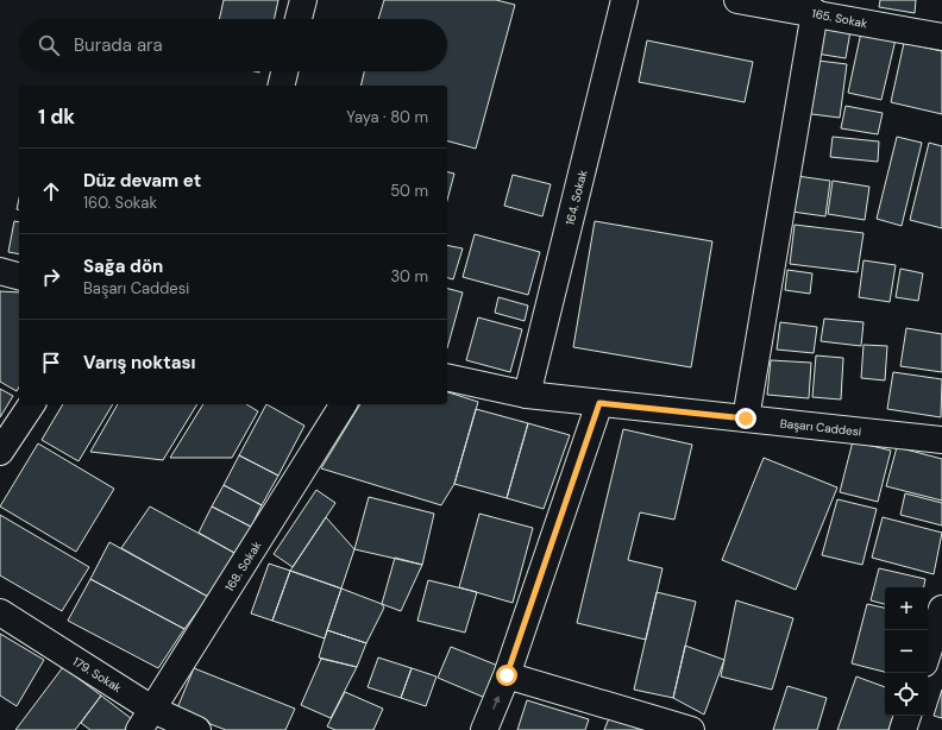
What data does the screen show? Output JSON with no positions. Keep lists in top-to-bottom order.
{
  "streets": {
    "street": [
      "165. Sokak",
      "164. Sokak",
      "Başarı Caddesi",
      "168. Sokak",
      "179. Sokak"
    ]
  },
  "crossings": [
    ["164. Sokak", "Başarı Caddesi"],
    ["168. Sokak", "179. Sokak"]
  ],
  "page": {
    "search": "Burada ara",
    "heading": ["1 dk", "Yaya · 80 m"],
    "list": [
      ["Düz devam et", "160. Sokak", "50 m"],
      ["Sağa dön", "Başarı Caddesi", "30 m"],
      "Varış noktası"
    ],
    "map_buttons": ["+", "−"]
  }
}
